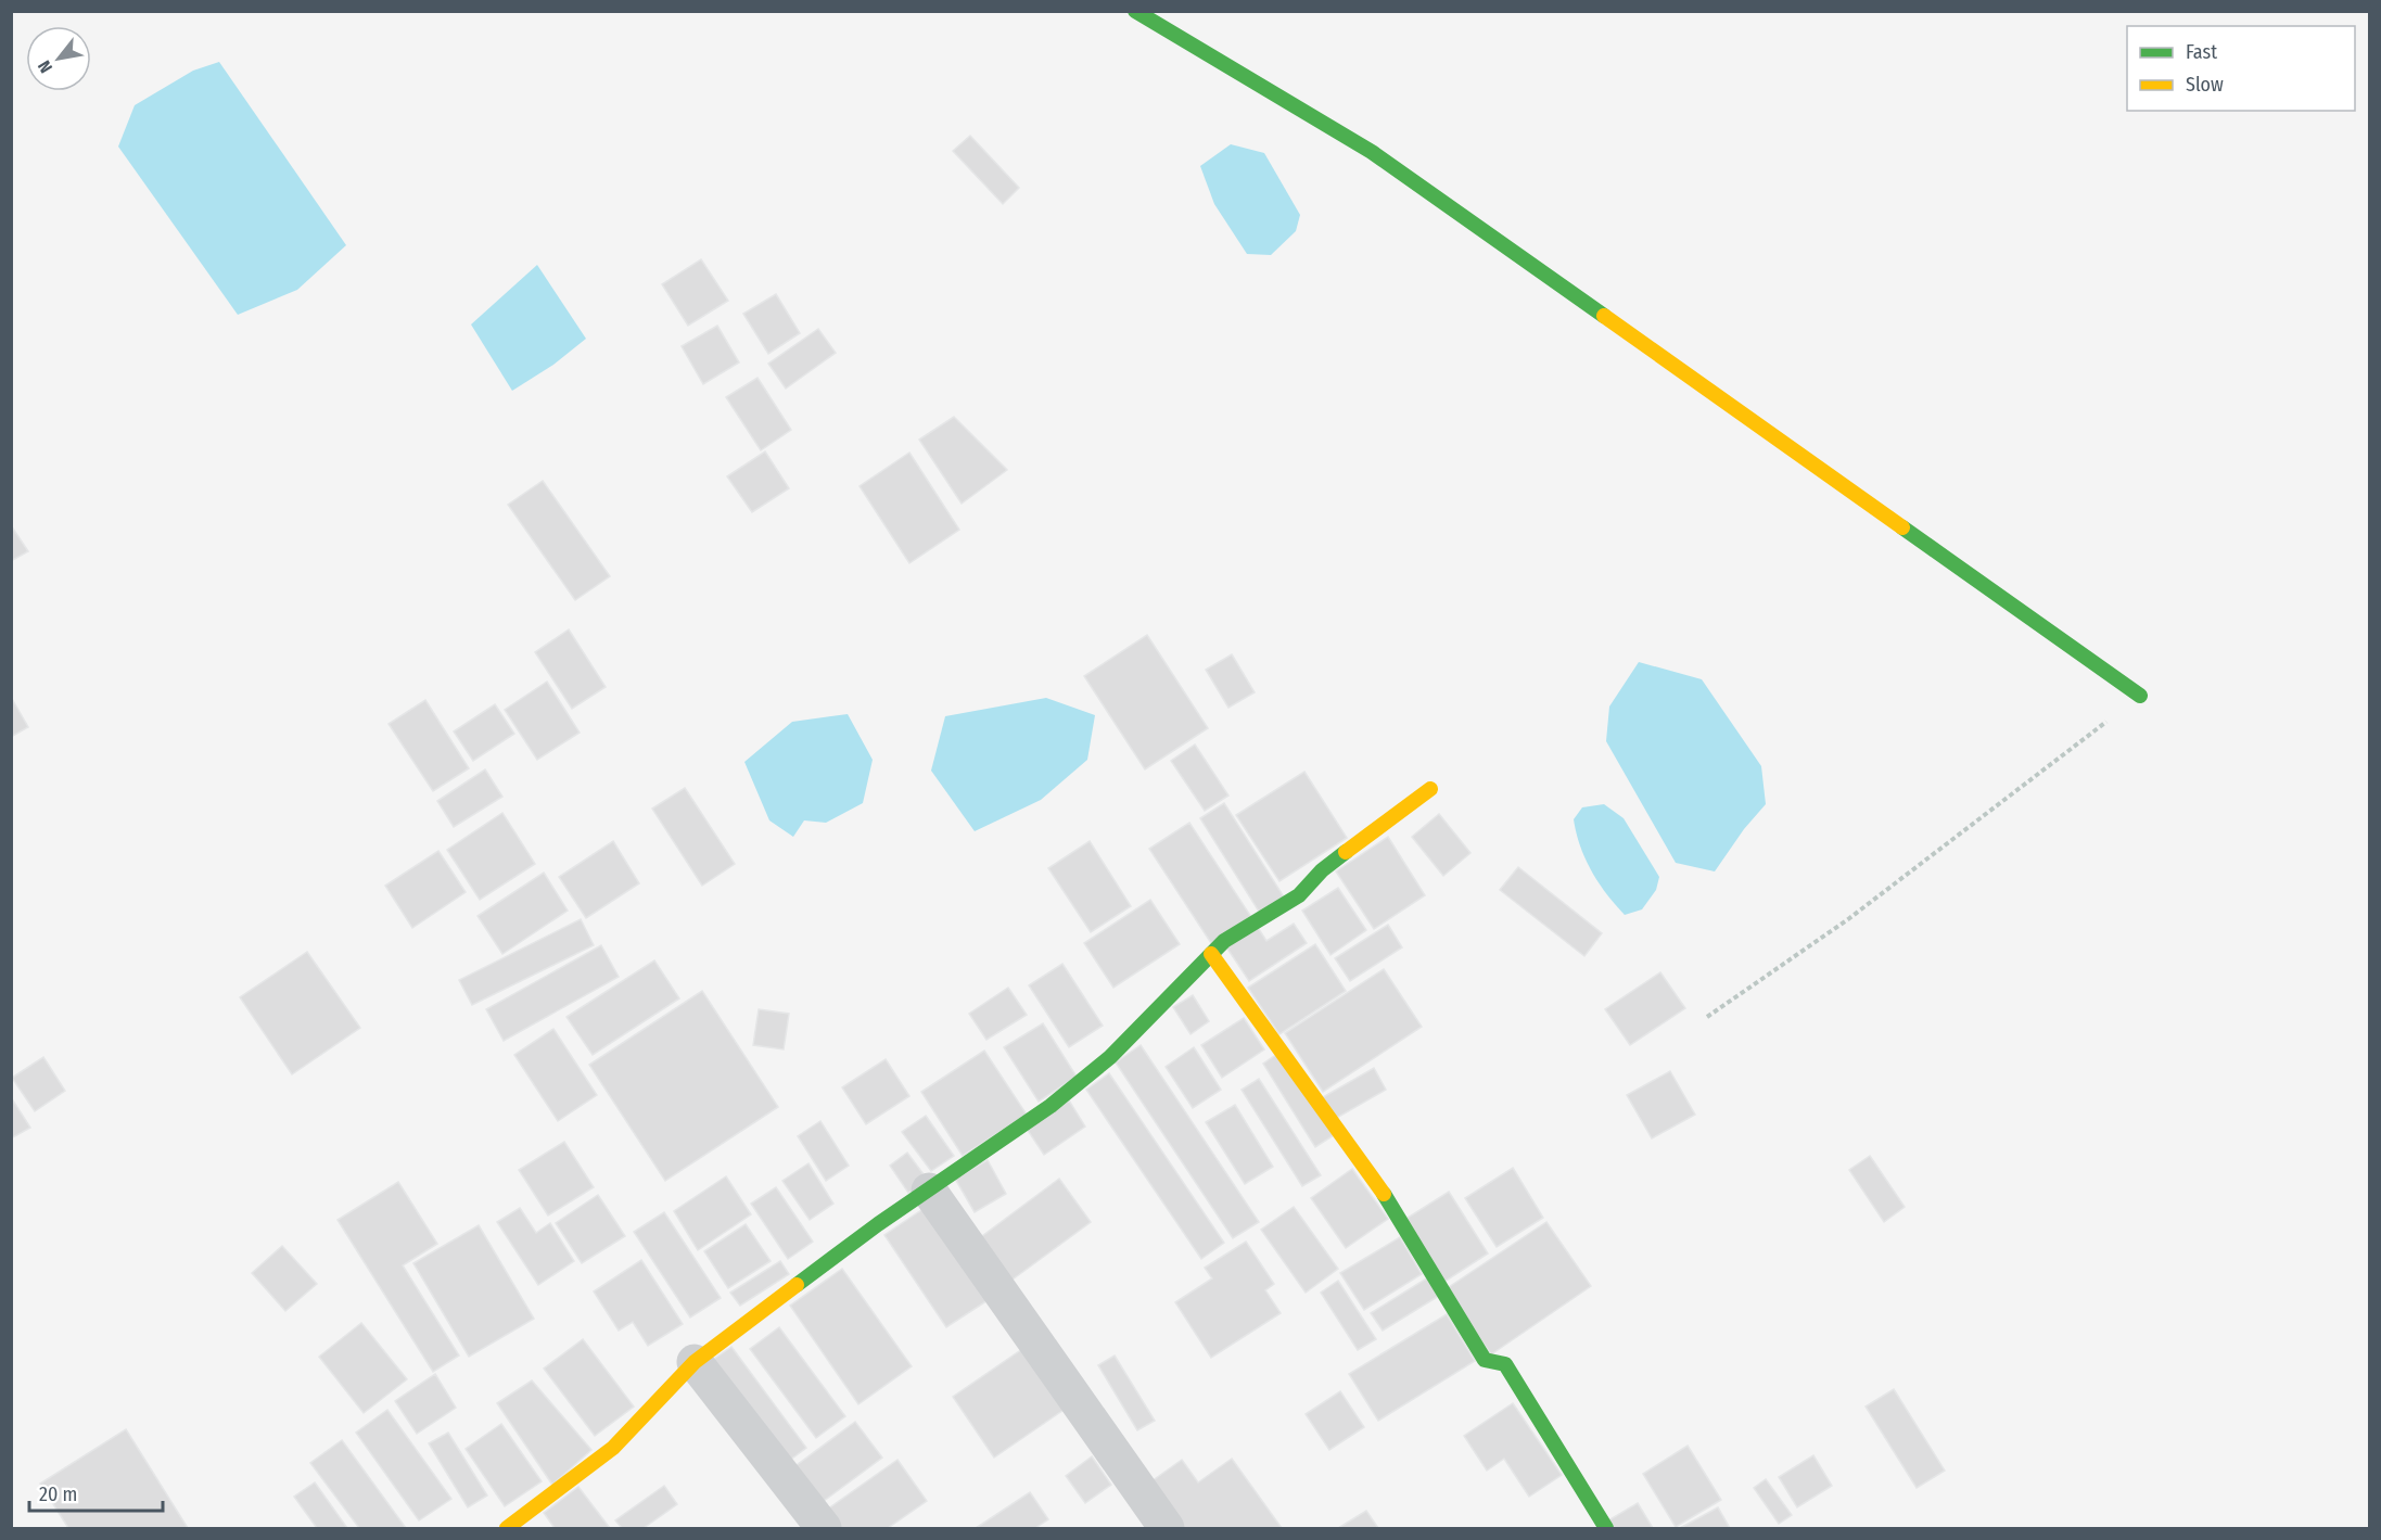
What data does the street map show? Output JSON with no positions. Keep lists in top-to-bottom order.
{
  "legend": ["Fast", "Slow"],
  "scale_bar": "20 m",
  "north": "bottom left"
}
